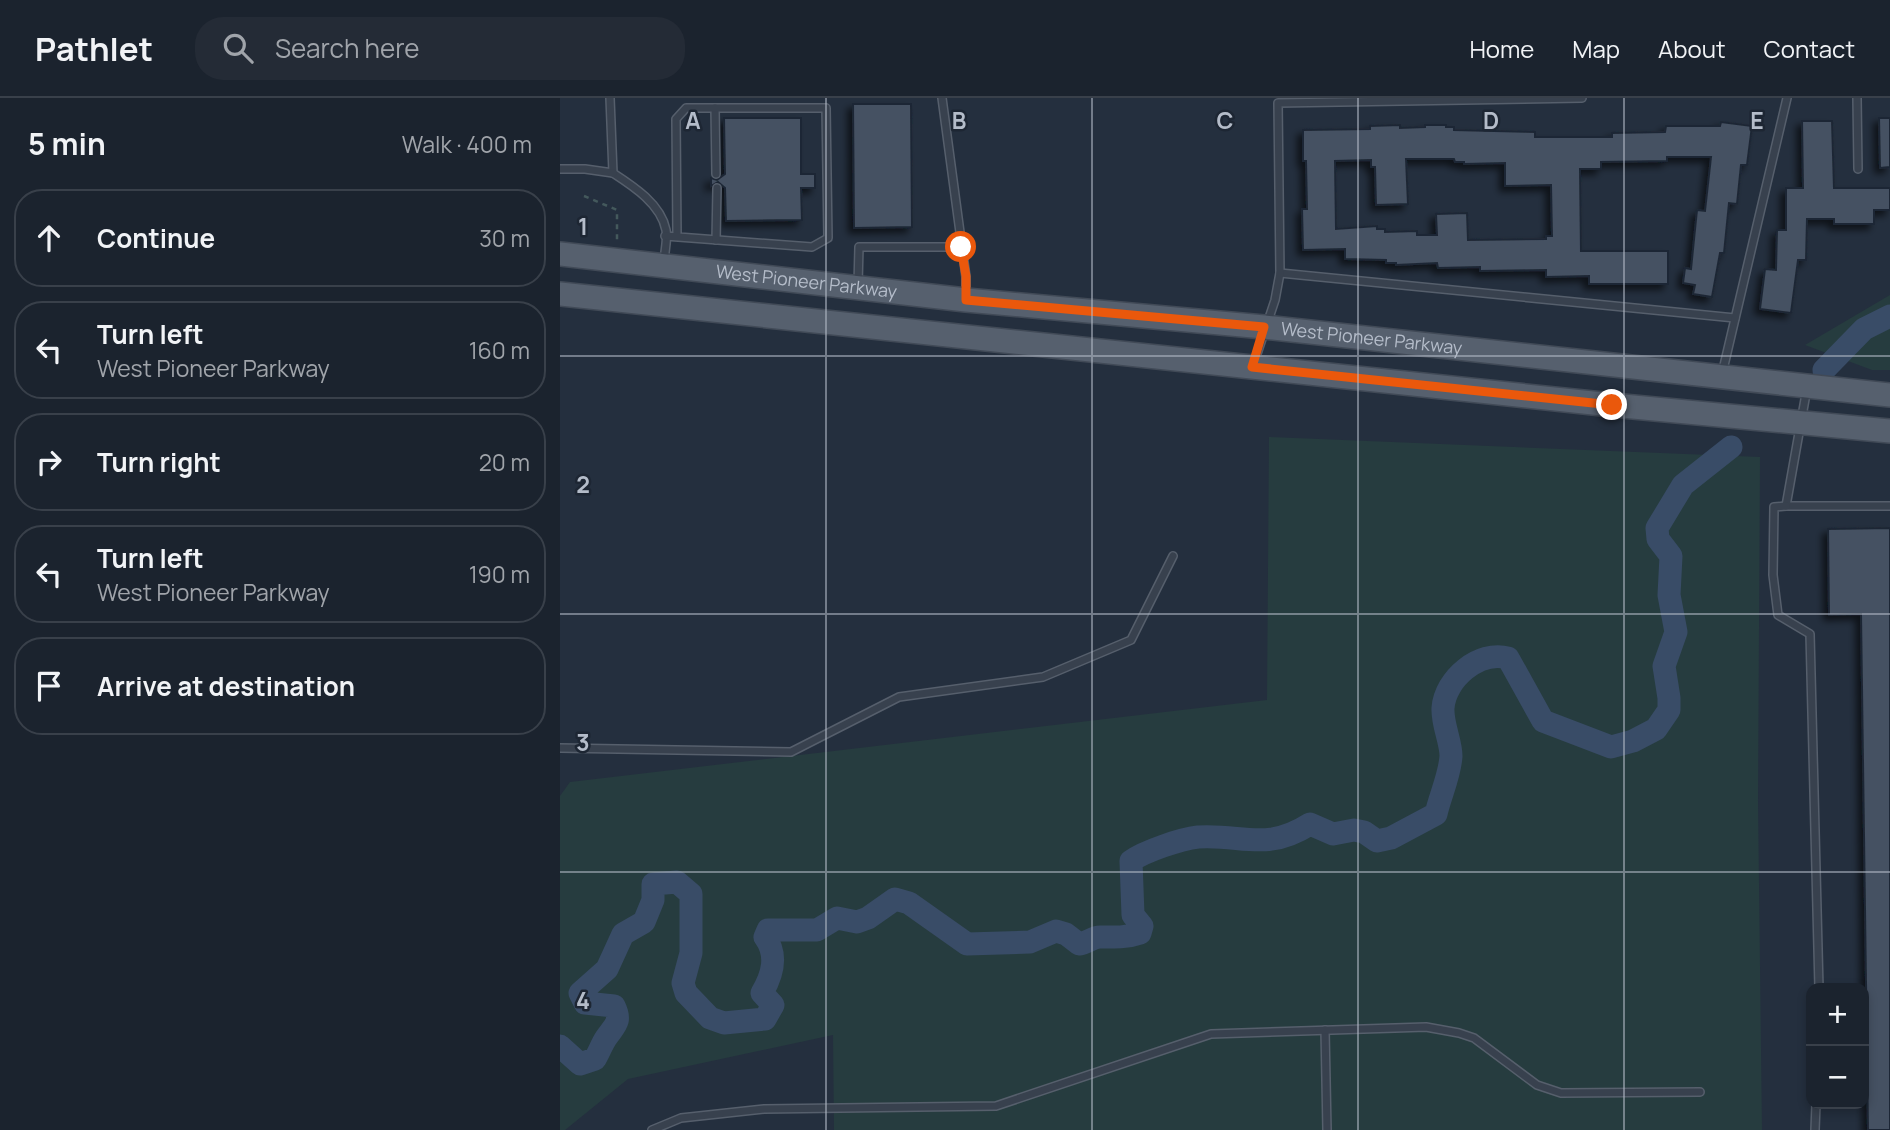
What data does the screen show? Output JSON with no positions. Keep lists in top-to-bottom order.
{
  "streets": {
    "main road": ["West Pioneer Parkway"]
  },
  "page": {
    "header": "Pathlet",
    "search": "Search here",
    "nav": [
      "Home",
      "Map",
      "About",
      "Contact"
    ],
    "heading": ["5 min", "Walk · 400 m"],
    "list": [
      ["Continue", "30 m"],
      ["Turn left", "West Pioneer Parkway", "160 m"],
      ["Turn right", "20 m"],
      ["Turn left", "West Pioneer Parkway", "190 m"],
      "Arrive at destination"
    ],
    "map_buttons": ["+", "−"]
  },
  "grid": {
    "columns": [
      "A",
      "B",
      "C",
      "D",
      "E"
    ],
    "rows": [
      "1",
      "2",
      "3",
      "4"
    ]
  }
}
